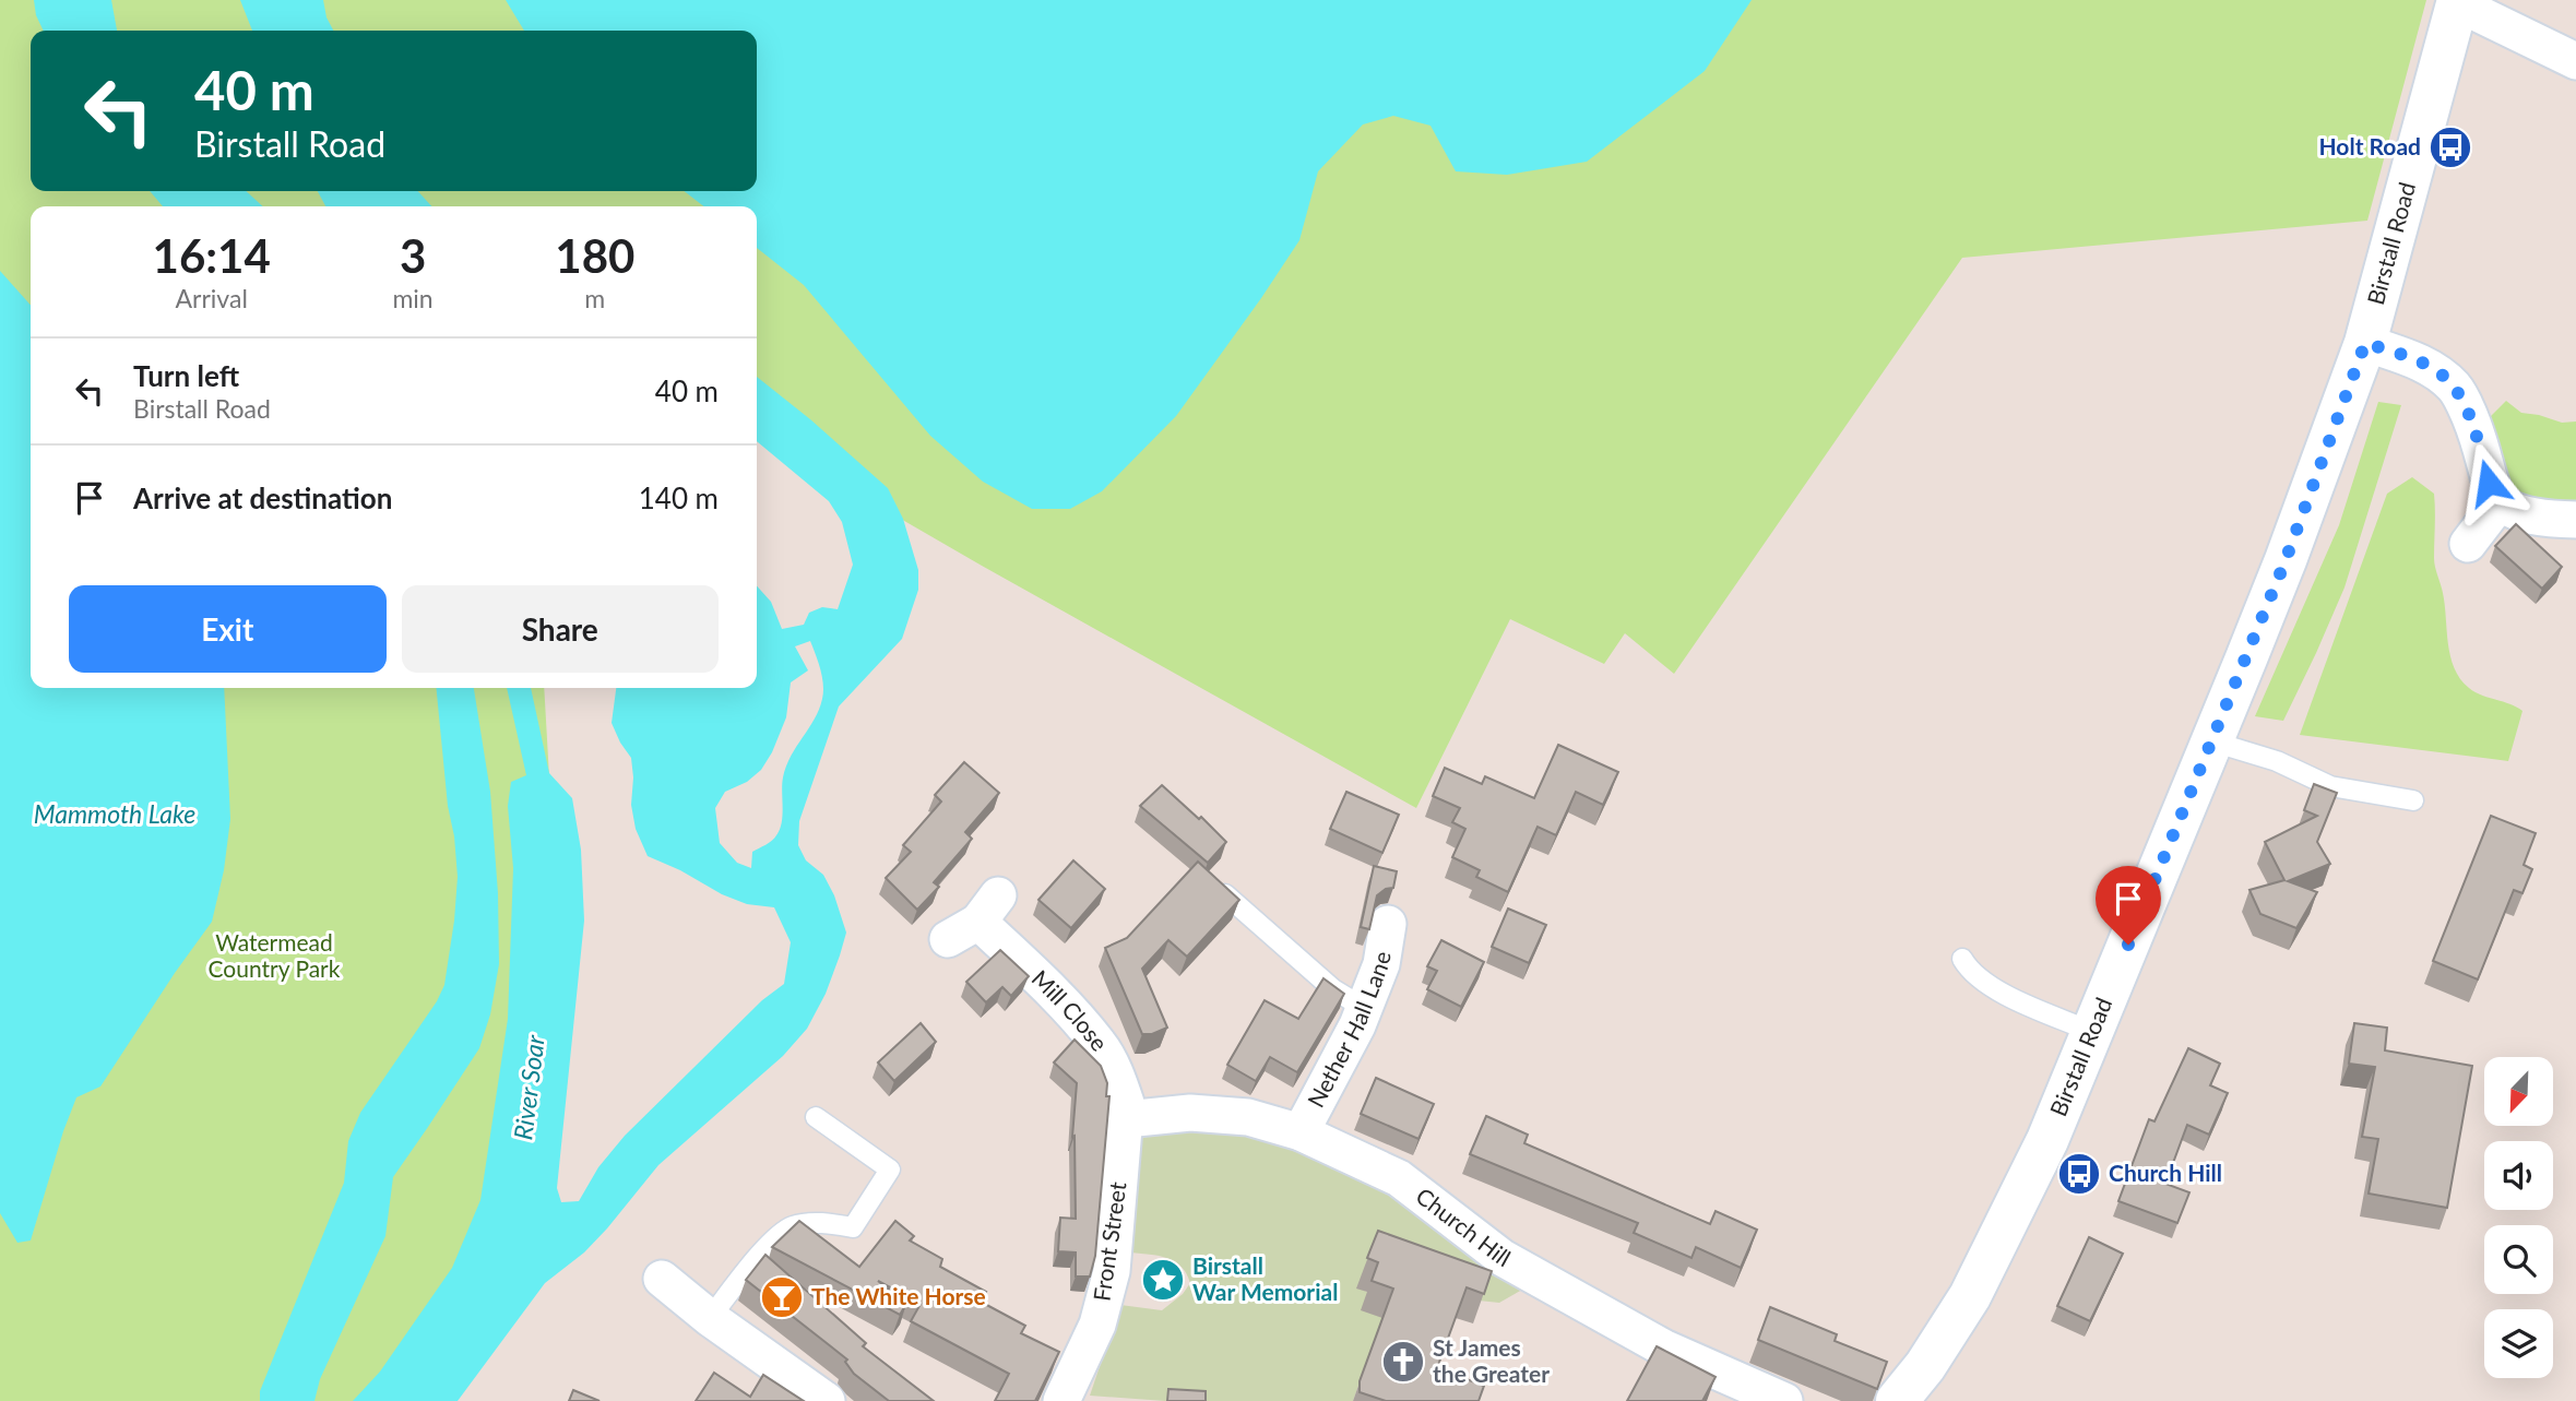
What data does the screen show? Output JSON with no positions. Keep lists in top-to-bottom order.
{
  "streets": {
    "street": [
      "Birstall Road",
      "Mill Close",
      "Nether Hall Lane",
      "Church Hill",
      "Front Street"
    ]
  },
  "crossings": [
    ["Mill Close", "Church Hill"],
    ["Mill Close", "Front Street"],
    ["Nether Hall Lane", "Church Hill"],
    ["Church Hill", "Front Street"]
  ],
  "water": ["Mammoth Lake", "River Soar"],
  "parks": ["Watermead Country Park"],
  "places": {
    "bus stop": ["Holt Road", "Church Hill"],
    "place": ["Birstall War Memorial"],
    "bar": ["The White Horse"],
    "church": ["St James the Greater"]
  },
  "north": "bottom left",
  "page": {
    "turn": ["40 m", "Birstall Road"],
    "eta": [
      "16:14",
      "Arrival",
      "3",
      "min",
      "180",
      "m"
    ],
    "list": [
      {
        "name": "Turn left",
        "note": "Birstall Road",
        "value": "40 m"
      },
      {
        "name": "Arrive at destination",
        "value": "140 m"
      }
    ],
    "buttons": ["Exit", "Share"]
  }
}
